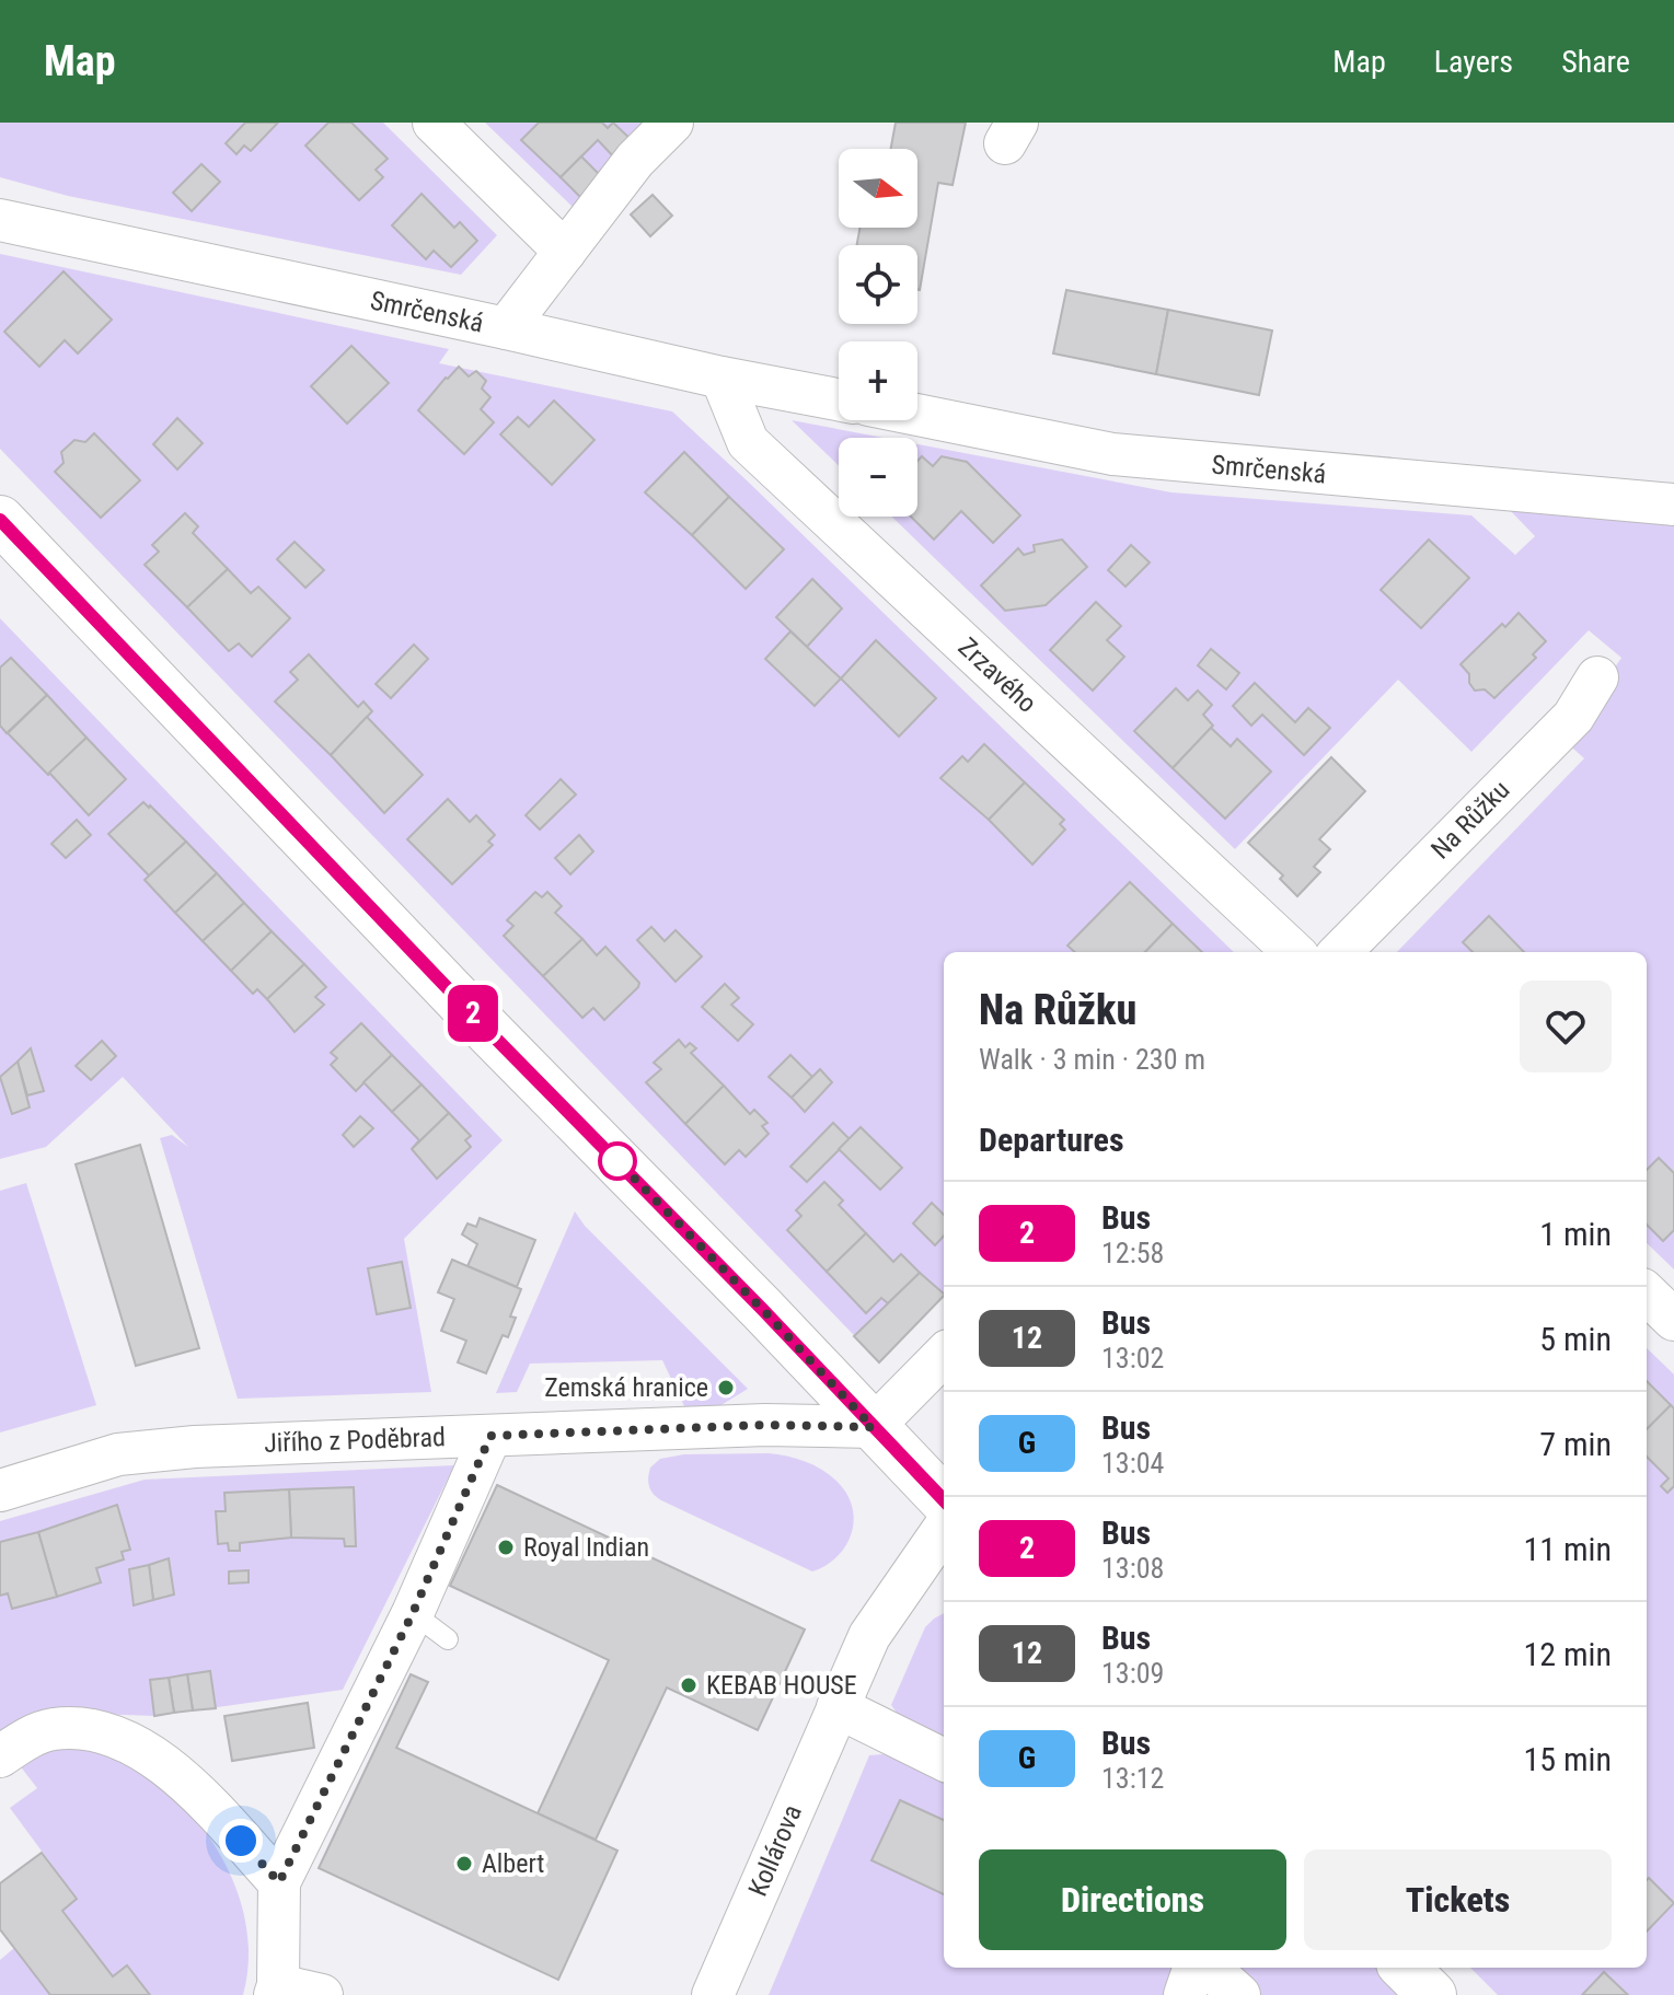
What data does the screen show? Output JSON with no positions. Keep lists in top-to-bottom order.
{
  "streets": {
    "street": [
      "Smrčenská",
      "Zrzavého",
      "Na Růžku",
      "Jiřího z Poděbrad",
      "Kollárova"
    ]
  },
  "crossings": [
    ["Smrčenská", "Zrzavého"]
  ],
  "places": [
    "Zemská hranice",
    "Royal Indian",
    "KEBAB HOUSE",
    "Albert"
  ],
  "lines": ["bus line 2"],
  "north": "right",
  "page": {
    "header": "Map",
    "nav": ["Map", "Layers", "Share"],
    "on_map": "2",
    "map_buttons": ["+", "−"],
    "heading": [
      ["Na Růžku", "Walk · 3 min · 230 m"],
      "Departures"
    ],
    "list": [
      {
        "mark": "2",
        "name": "Bus",
        "note": "12:58",
        "value": "1 min"
      },
      {
        "mark": "12",
        "name": "Bus",
        "note": "13:02",
        "value": "5 min"
      },
      {
        "mark": "G",
        "name": "Bus",
        "note": "13:04",
        "value": "7 min"
      },
      {
        "mark": "2",
        "name": "Bus",
        "note": "13:08",
        "value": "11 min"
      },
      {
        "mark": "12",
        "name": "Bus",
        "note": "13:09",
        "value": "12 min"
      },
      {
        "mark": "G",
        "name": "Bus",
        "note": "13:12",
        "value": "15 min"
      }
    ],
    "buttons": ["Directions", "Tickets"]
  }
}
